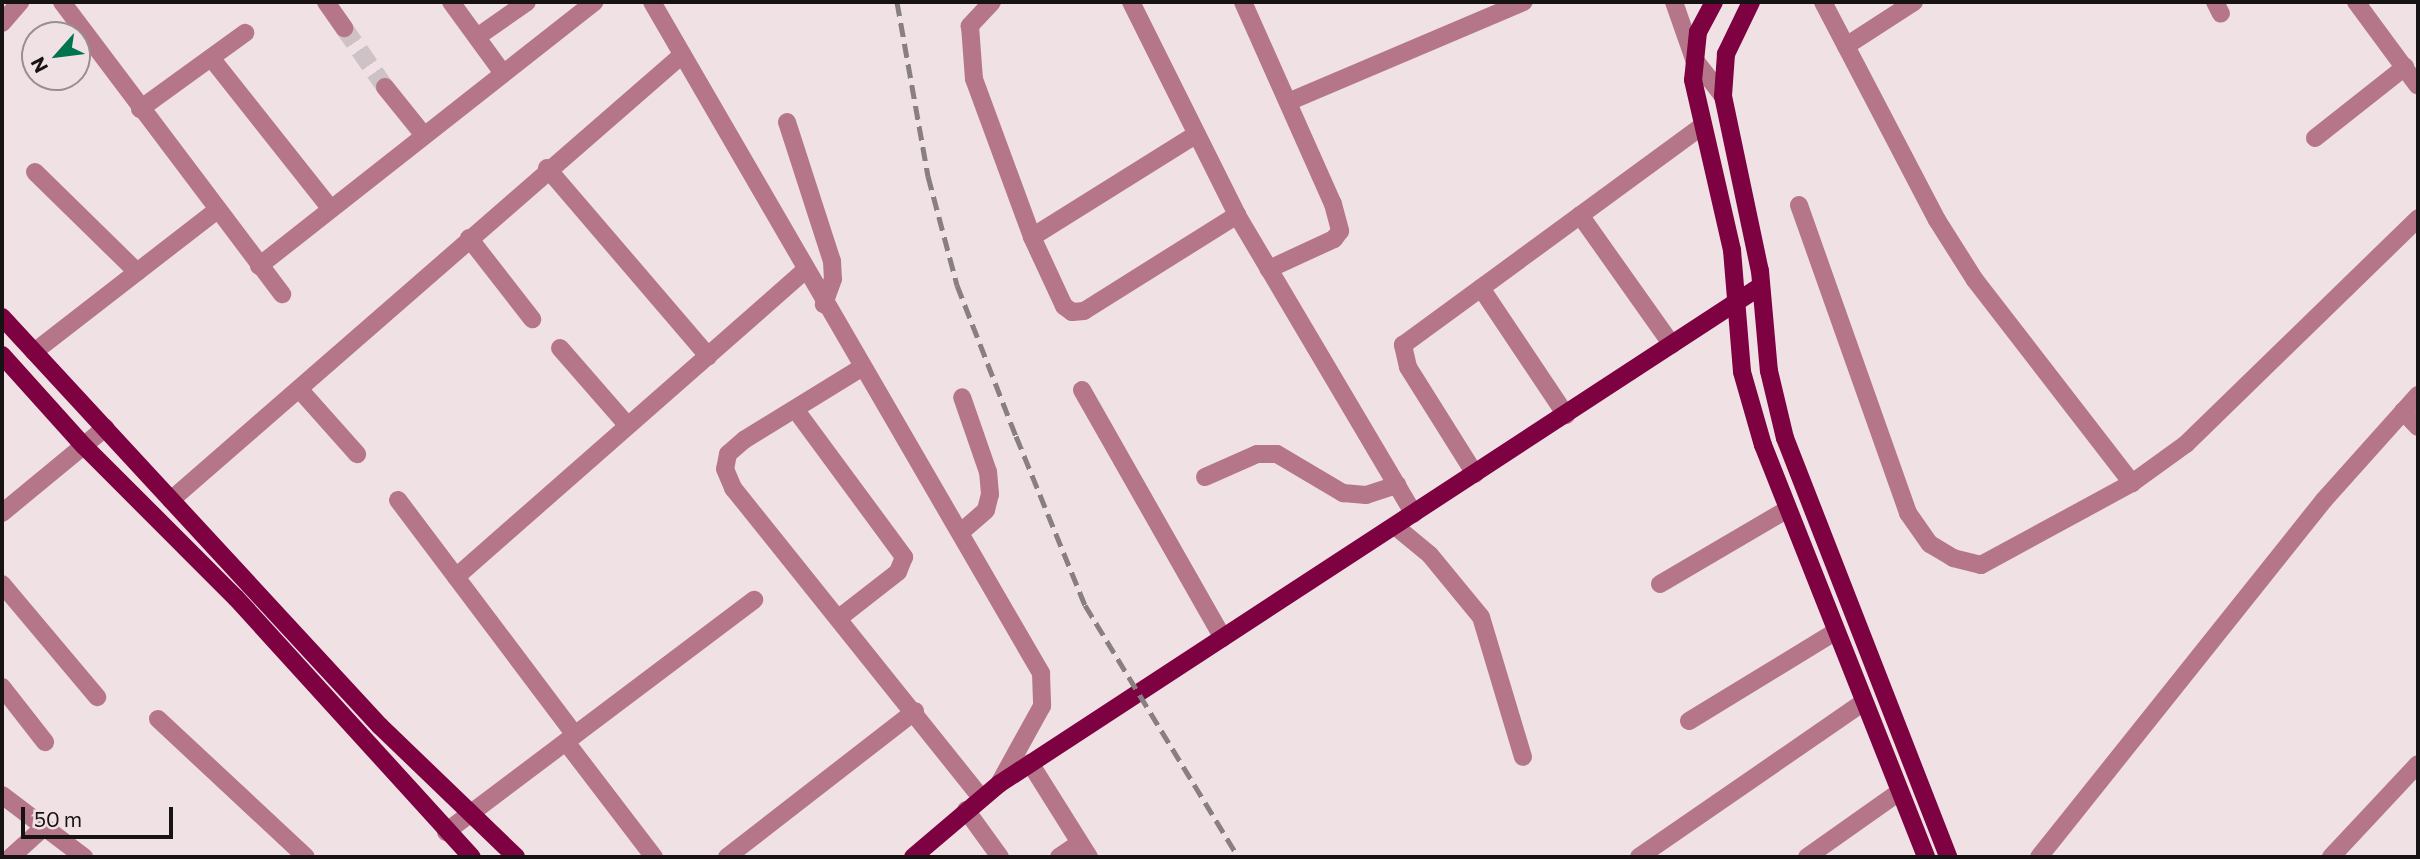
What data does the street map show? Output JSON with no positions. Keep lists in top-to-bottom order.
{
  "scale_bar": "50 m",
  "north": "bottom left"
}
